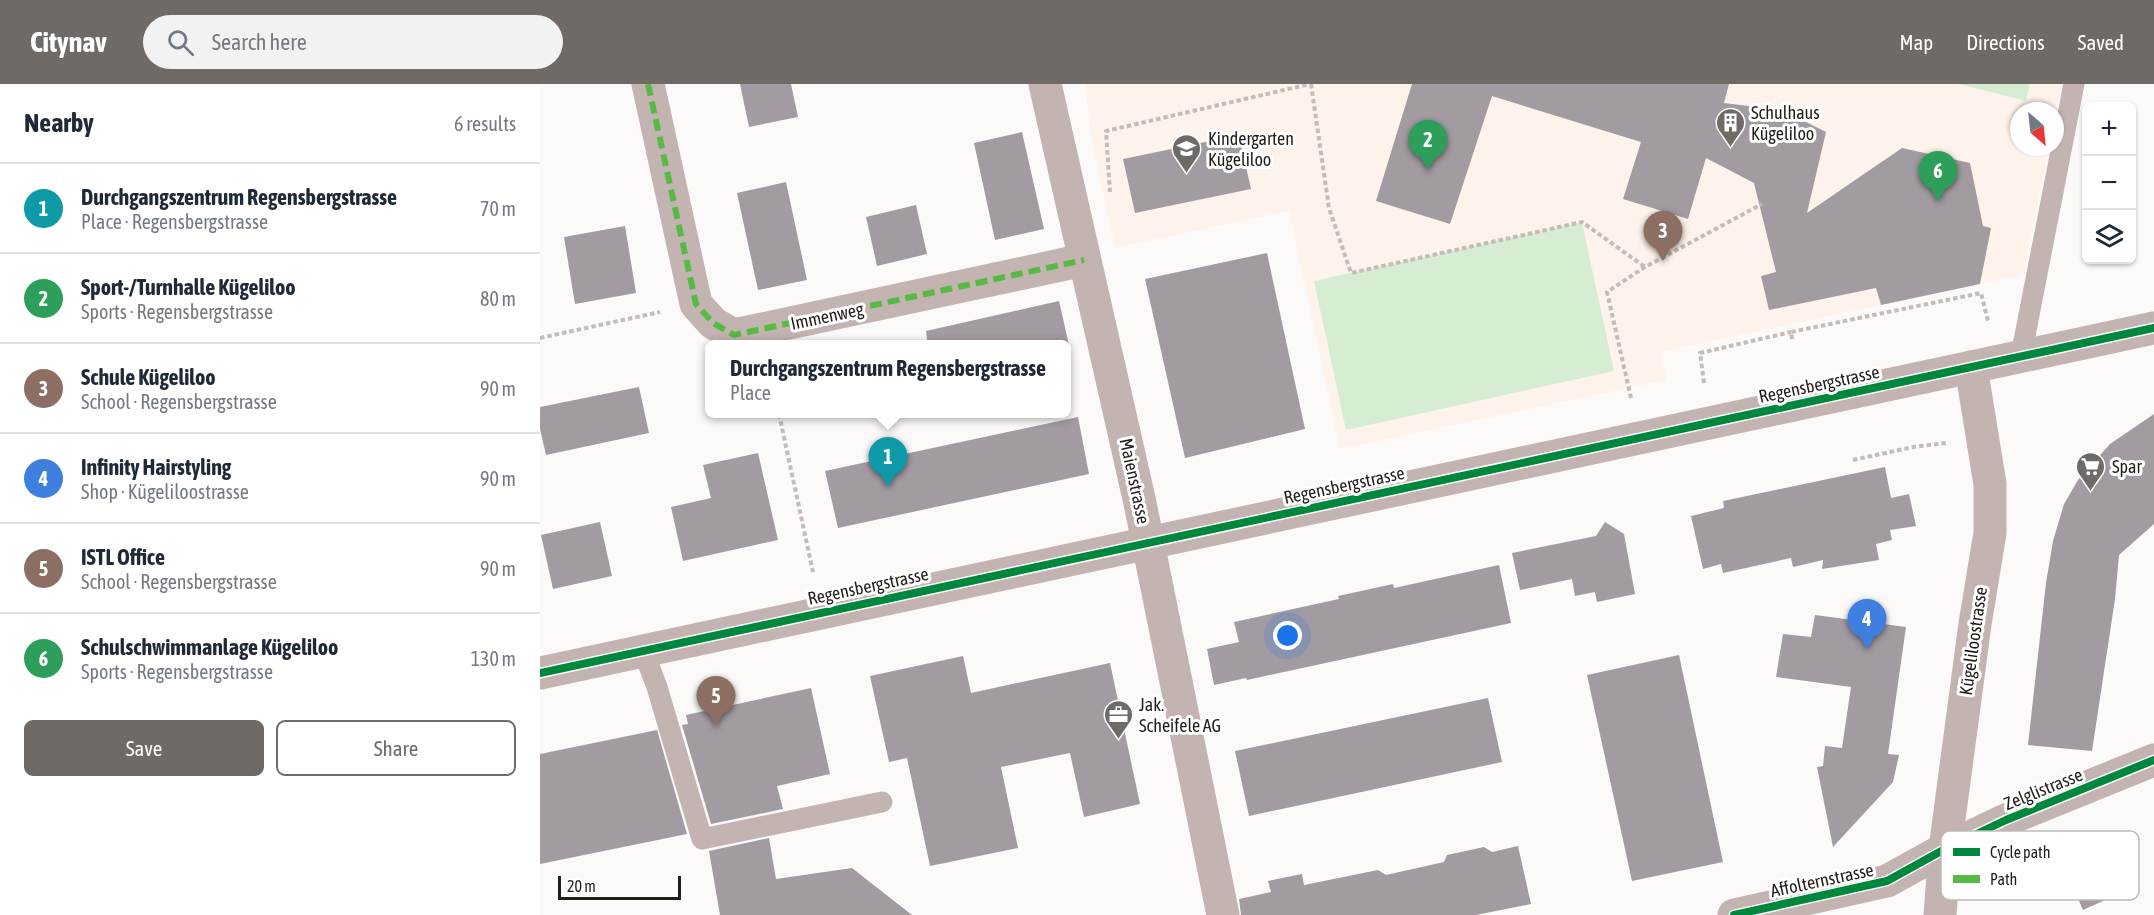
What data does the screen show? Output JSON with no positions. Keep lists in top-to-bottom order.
{
  "streets": {
    "street": [
      "Immenweg",
      "Regensbergstrasse",
      "Maienstrasse",
      "Kügeliloostrasse",
      "Zelglistrasse",
      "Affolternstrasse"
    ]
  },
  "crossings": [
    ["Immenweg", "Maienstrasse"],
    ["Regensbergstrasse", "Maienstrasse"],
    ["Regensbergstrasse", "Kügeliloostrasse"]
  ],
  "places": {
    "building": ["Schulhaus Kügeliloo"],
    "school or university": ["Kindergarten Kügeliloo"],
    "supermarket": ["Spar"],
    "office": ["Jak. Scheifele AG"]
  },
  "legend": ["Cycle path", "Path"],
  "scale_bar": "20 m",
  "north": "bottom right",
  "page": {
    "header": "Citynav",
    "search": "Search here",
    "nav": ["Map", "Directions", "Saved"],
    "heading": ["Nearby", "6 results"],
    "map_buttons": ["+", "−"],
    "pins": [
      "2",
      "6",
      "3",
      "1",
      "4",
      "5"
    ],
    "list": [
      {
        "mark": "1",
        "name": "Durchgangszentrum Regensbergstrasse",
        "note": "Place · Regensbergstrasse",
        "value": "70 m"
      },
      {
        "mark": "2",
        "name": "Sport-/Turnhalle Kügeliloo",
        "note": "Sports · Regensbergstrasse",
        "value": "80 m"
      },
      {
        "mark": "3",
        "name": "Schule Kügeliloo",
        "note": "School · Regensbergstrasse",
        "value": "90 m"
      },
      {
        "mark": "4",
        "name": "Infinity Hairstyling",
        "note": "Shop · Kügeliloostrasse",
        "value": "90 m"
      },
      {
        "mark": "5",
        "name": "ISTL Office",
        "note": "School · Regensbergstrasse",
        "value": "90 m"
      },
      {
        "mark": "6",
        "name": "Schulschwimmanlage Kügeliloo",
        "note": "Sports · Regensbergstrasse",
        "value": "130 m"
      }
    ],
    "popup": ["Durchgangszentrum Regensbergstrasse", "Place"],
    "buttons": ["Save", "Share"],
    "scale": "20 m"
  }
}
